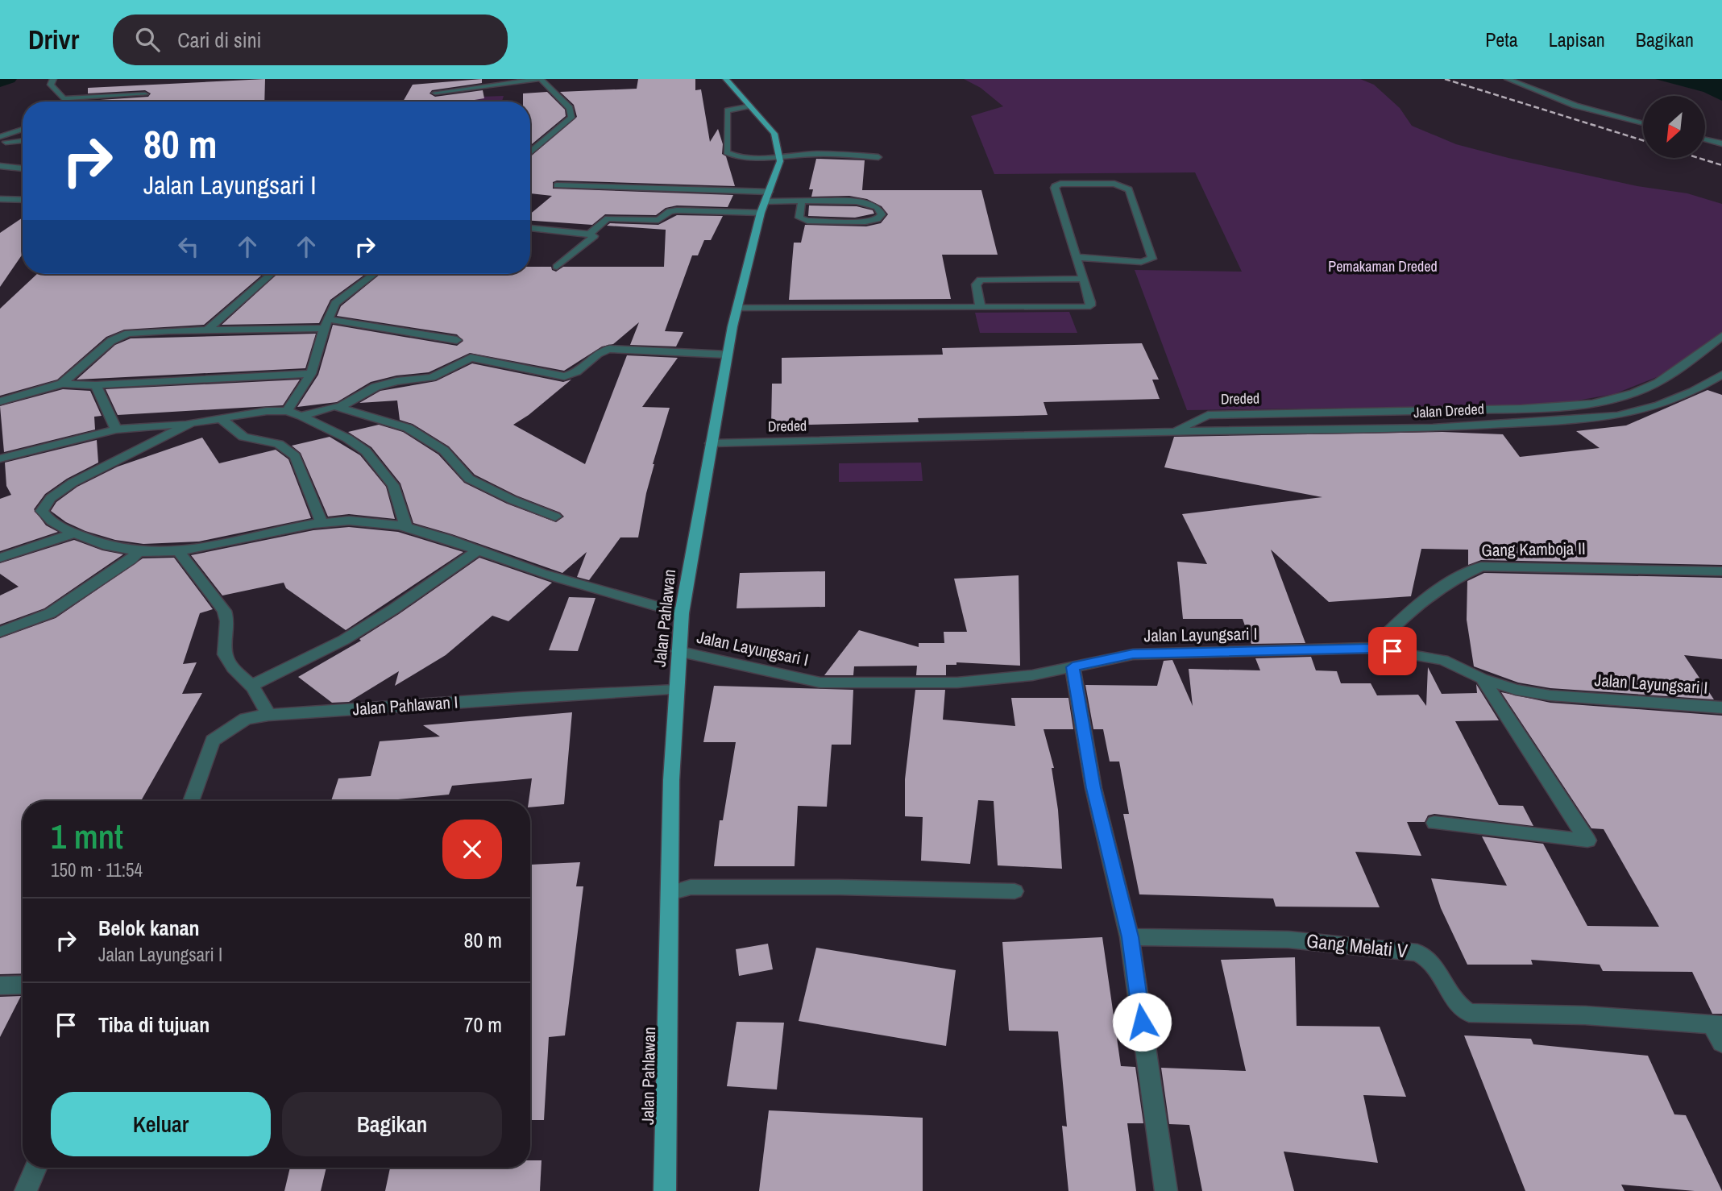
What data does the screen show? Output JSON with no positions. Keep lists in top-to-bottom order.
{
  "streets": {
    "main road": ["Jalan Pahlawan"],
    "street": [
      "Dreded",
      "Jalan Dreded",
      "Gang Kamboja II",
      "Jalan Layungsari I",
      "Jalan Pahlawan I",
      "Gang Melati V"
    ]
  },
  "crossings": [
    ["Dreded", "Jalan Dreded"],
    ["Dreded", "Jalan Pahlawan"],
    ["Gang Kamboja II", "Jalan Layungsari I"],
    ["Jalan Pahlawan", "Jalan Layungsari I"],
    ["Jalan Pahlawan", "Jalan Pahlawan I"]
  ],
  "parks": ["Pemakaman Dreded"],
  "north": "bottom left",
  "page": {
    "header": "Drivr",
    "search": "Cari di sini",
    "nav": ["Peta", "Lapisan", "Bagikan"],
    "turn": ["80 m", "Jalan Layungsari I"],
    "heading": ["1 mnt", "150 m · 11:54"],
    "list": [
      {
        "name": "Belok kanan",
        "note": "Jalan Layungsari I",
        "value": "80 m"
      },
      {
        "name": "Tiba di tujuan",
        "value": "70 m"
      }
    ],
    "buttons": ["Keluar", "Bagikan"]
  }
}
